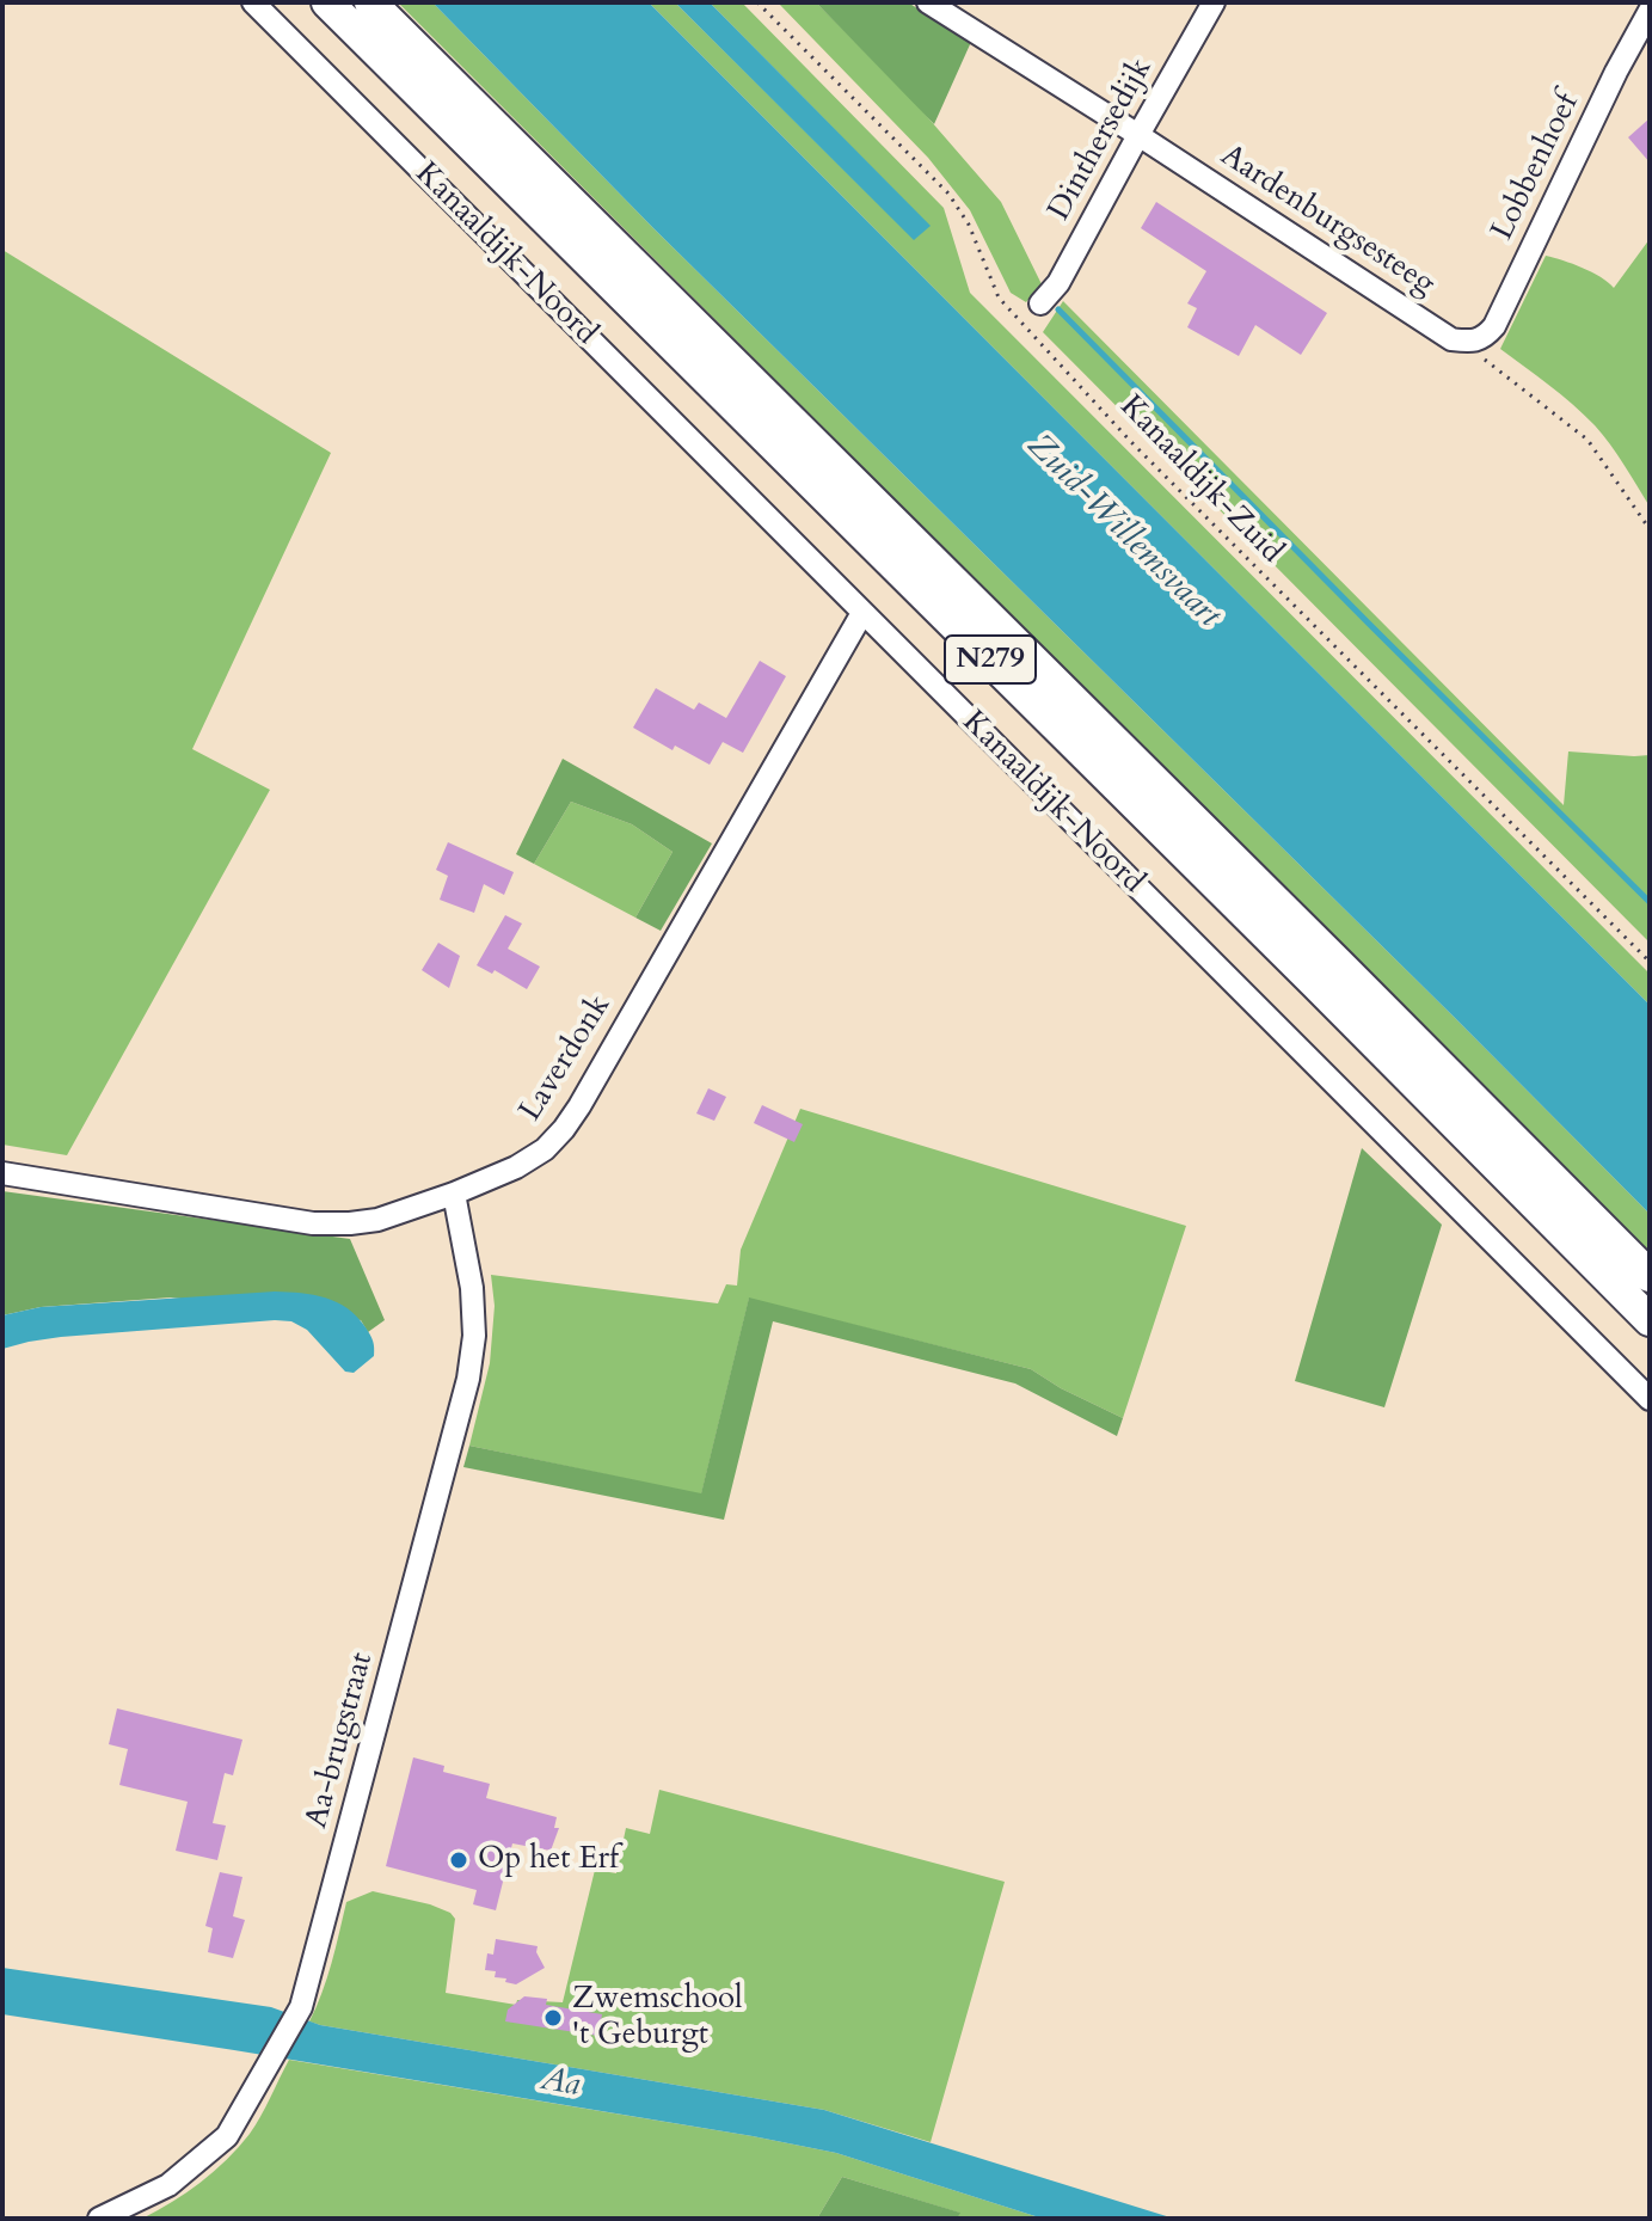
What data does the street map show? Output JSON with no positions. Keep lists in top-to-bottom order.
{
  "streets": {
    "highway": ["Kanaaldijk-Noord", "N279"],
    "street": [
      "Dinthersedijk",
      "Lobbenhoef",
      "Aardenburgsesteeg",
      "Laverdonk",
      "Aa-brugstraat"
    ],
    "path": ["Kanaaldijk-Zuid"]
  },
  "crossings": [
    ["Dinthersedijk", "Aardenburgsesteeg"],
    ["Lobbenhoef", "Aardenburgsesteeg"],
    ["Kanaaldijk-Noord", "Laverdonk"],
    ["Laverdonk", "Aa-brugstraat"]
  ],
  "water": ["Zuid-Willemsvaart", "Aa"],
  "places": ["Op het Erf", "Zwemschool 't Geburgt"]
}
